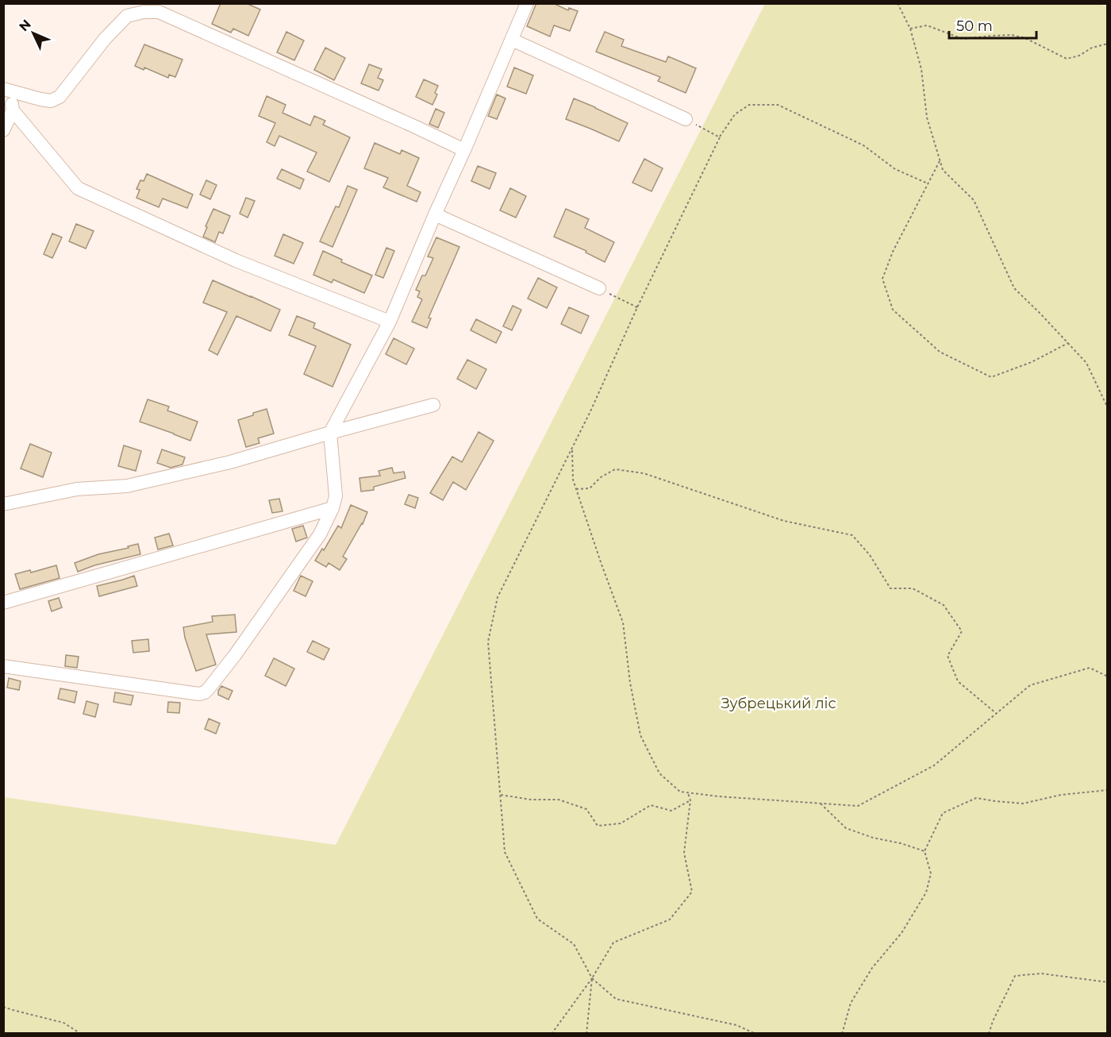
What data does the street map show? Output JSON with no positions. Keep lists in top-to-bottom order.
{
  "parks": ["Зубрецький ліс"],
  "scale_bar": "50 m",
  "north": "top left"
}
